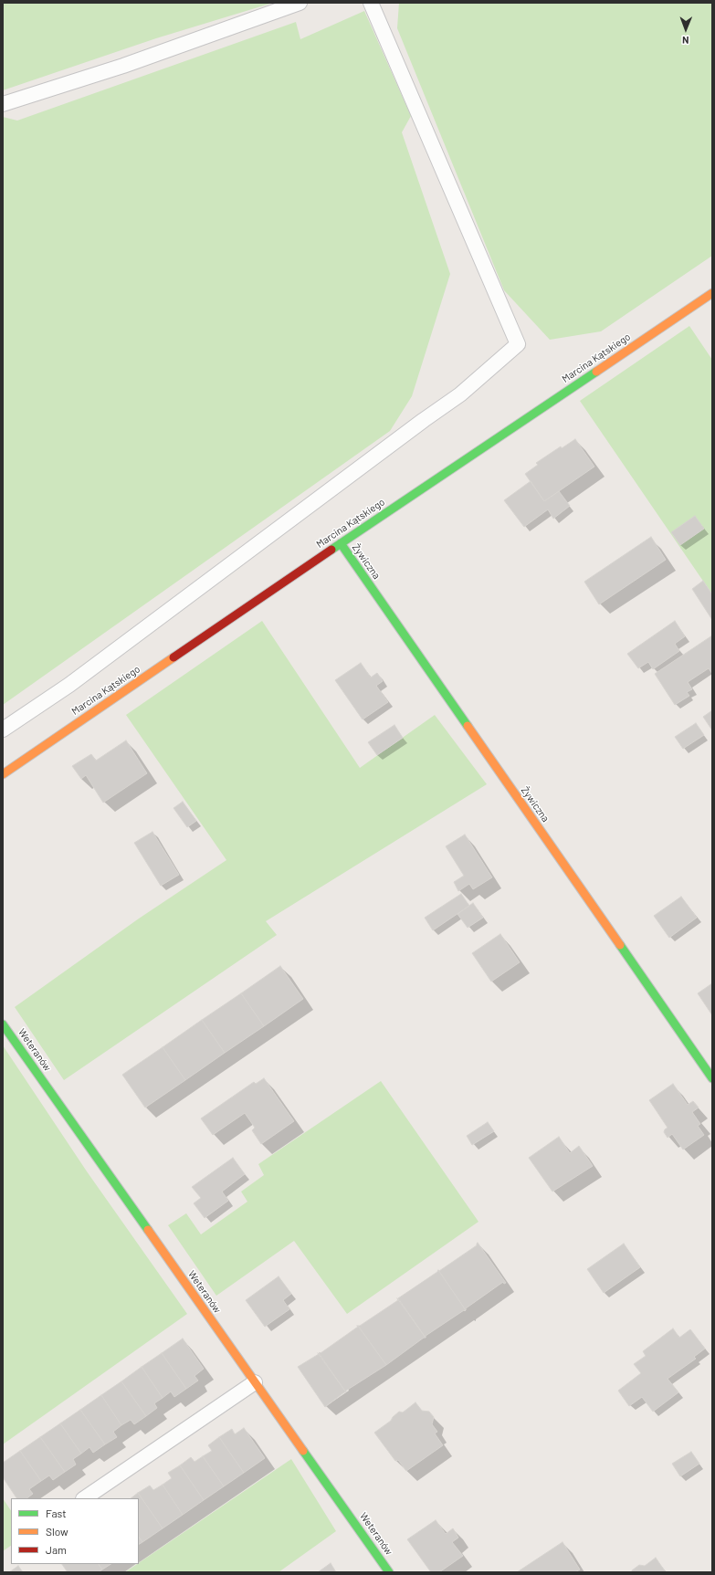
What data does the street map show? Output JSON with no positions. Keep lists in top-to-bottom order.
{
  "streets": {
    "street": ["Marcina Kątskiego", "Żywiczna", "Weteranów"]
  },
  "crossings": [
    ["Marcina Kątskiego", "Żywiczna"]
  ],
  "legend": ["Fast", "Slow", "Jam"],
  "north": "bottom"
}
